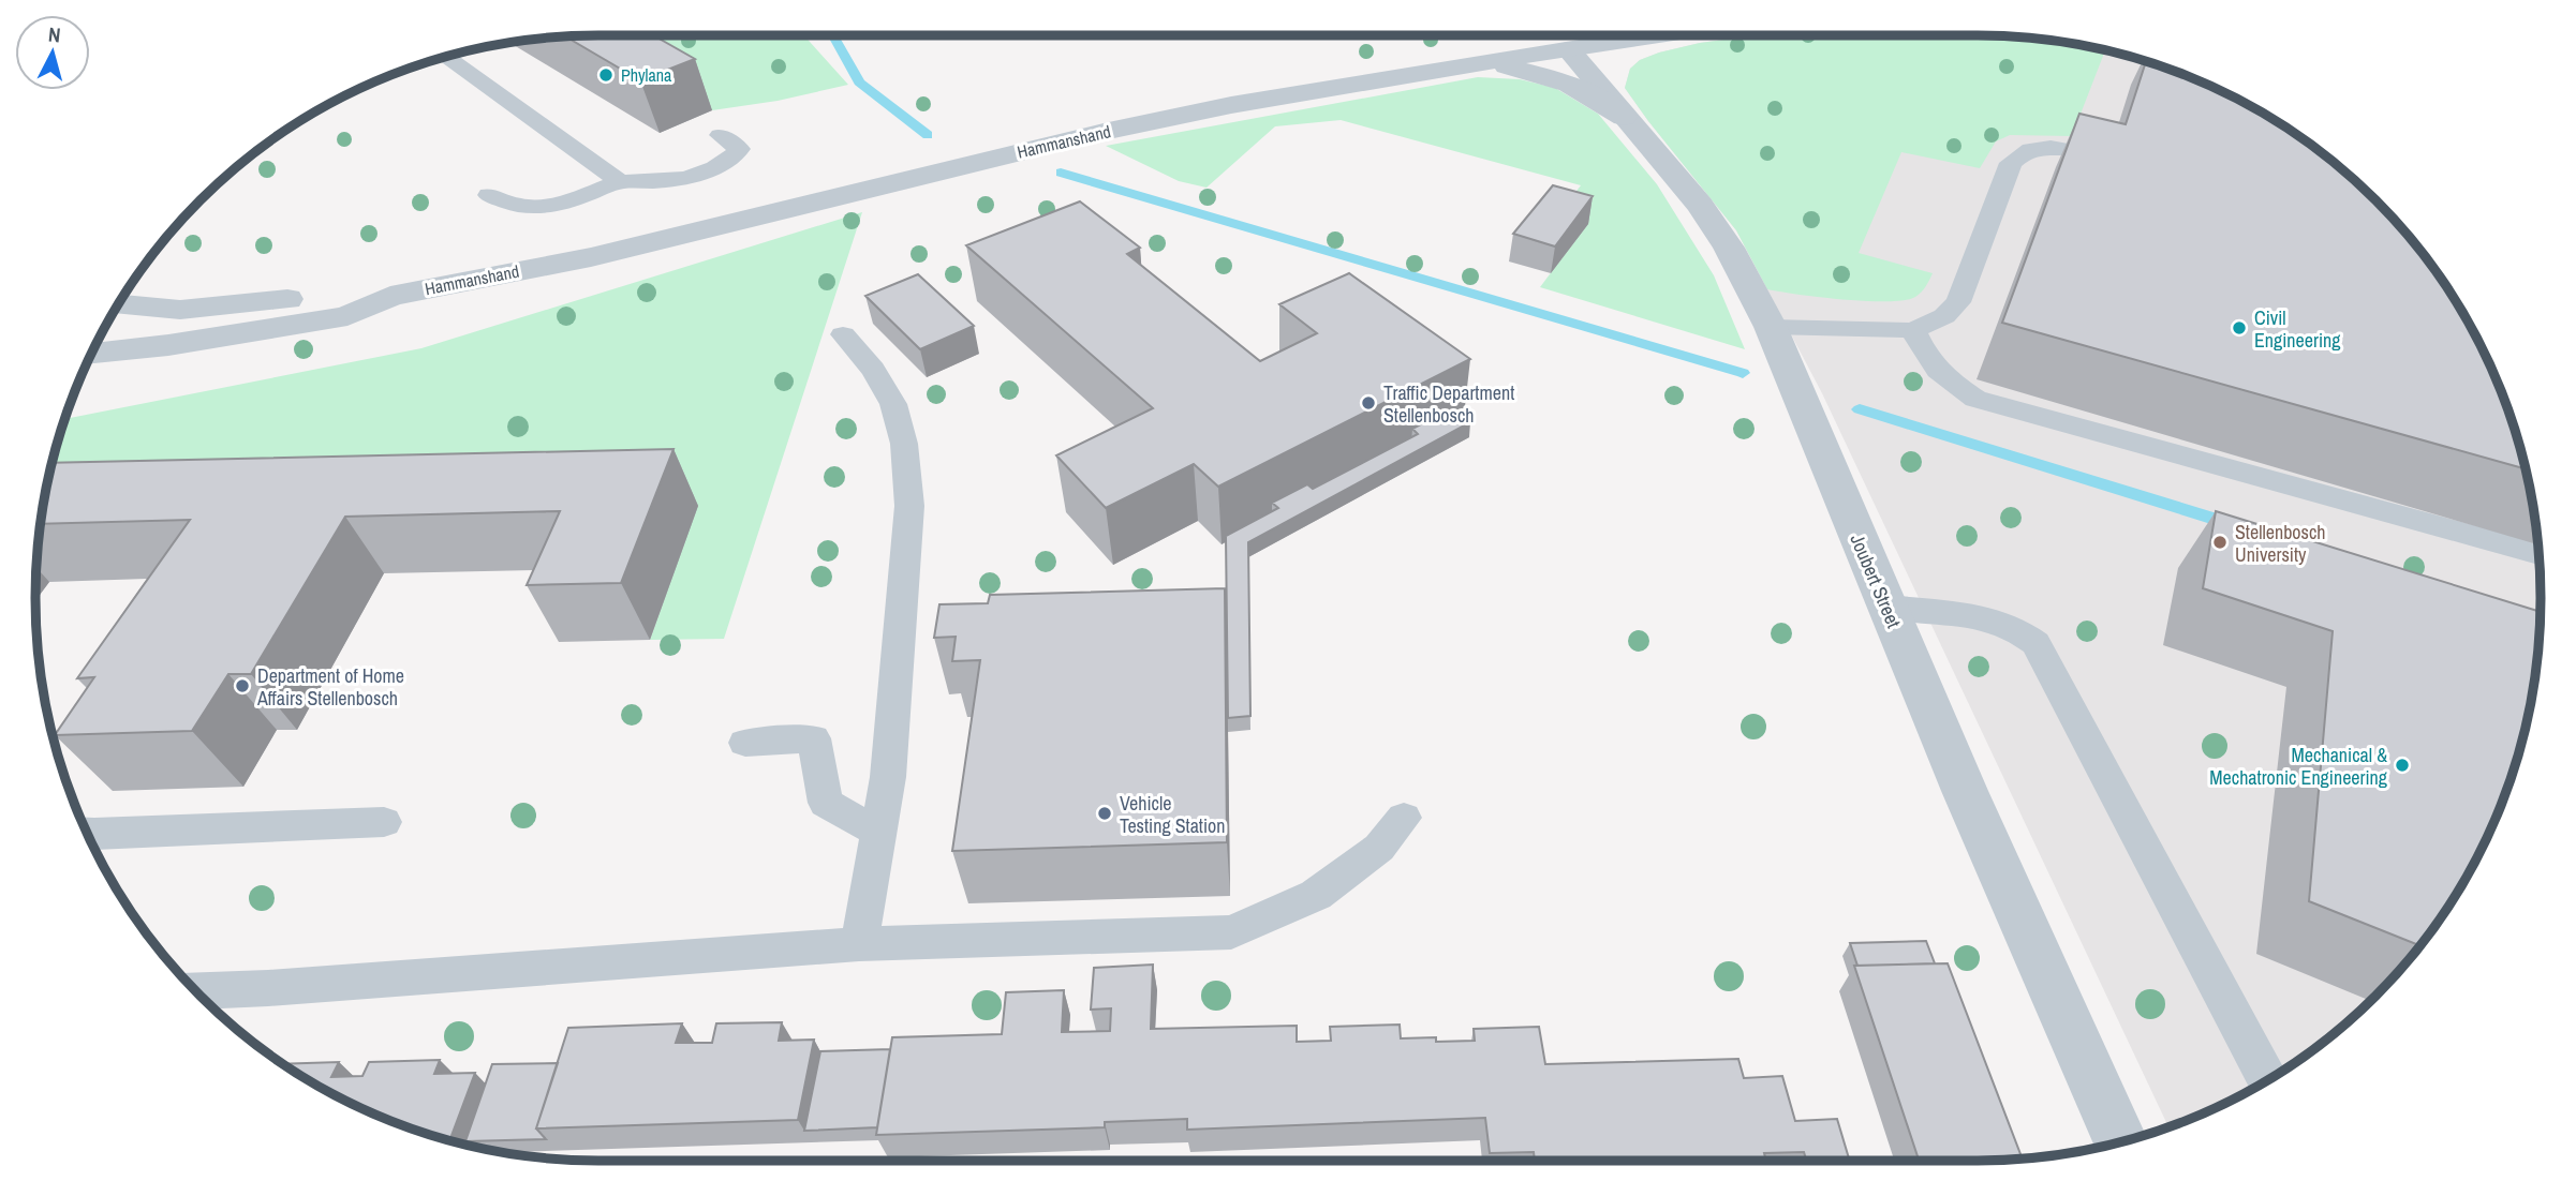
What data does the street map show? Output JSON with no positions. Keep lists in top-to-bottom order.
{
  "streets": {
    "street": ["Hammanshand", "Joubert Street"]
  },
  "crossings": [
    ["Hammanshand", "Joubert Street"]
  ],
  "places": [
    "Phylana",
    "Civil Engineering",
    "Traffic Department Stellenbosch",
    "Stellenbosch University",
    "Department of Home Affairs Stellenbosch",
    "Mechanical & Mechatronic Engineering",
    "Vehicle Testing Station"
  ],
  "north": "top"
}
